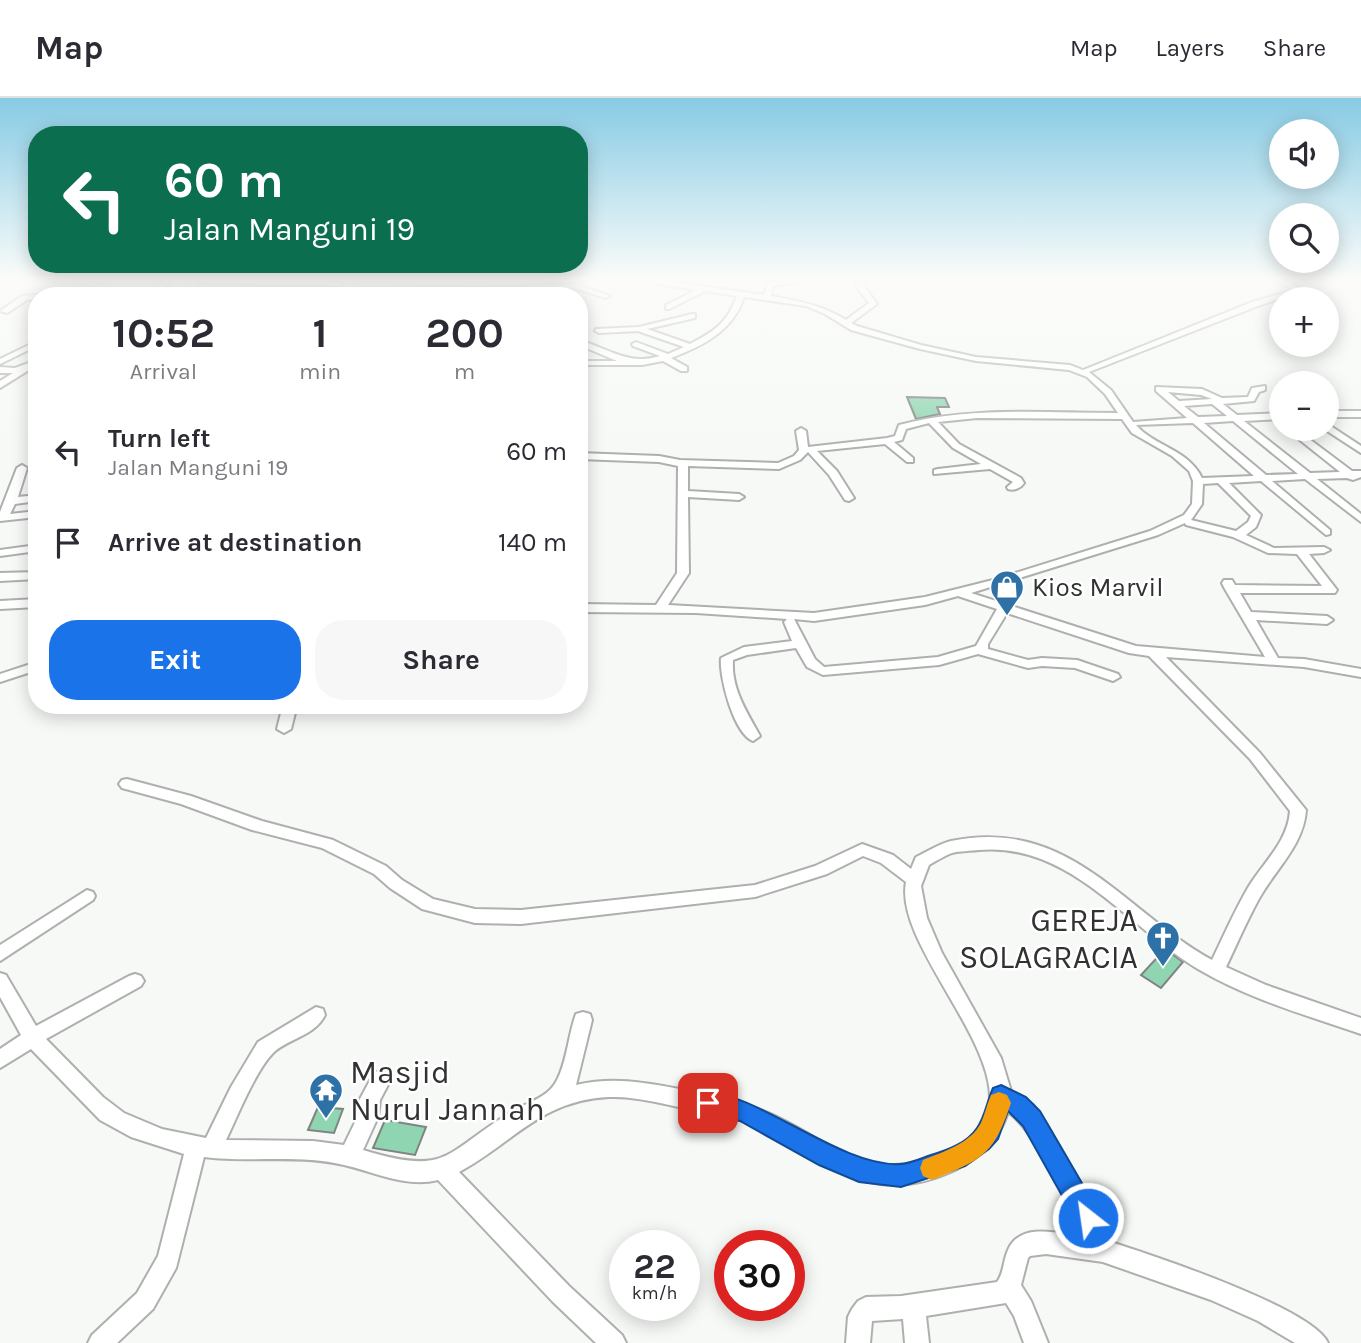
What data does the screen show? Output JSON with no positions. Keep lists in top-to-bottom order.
{
  "places": {
    "shop": ["Kios Marvil"],
    "church": ["GEREJA SOLAGRACIA"],
    "temple": ["Masjid Nurul Jannah"]
  },
  "page": {
    "header": "Map",
    "nav": ["Map", "Layers", "Share"],
    "map_buttons": ["+", "−"],
    "turn": ["60 m", "Jalan Manguni 19"],
    "eta": [
      "10:52",
      "Arrival",
      "1",
      "min",
      "200",
      "m"
    ],
    "list": [
      {
        "name": "Turn left",
        "note": "Jalan Manguni 19",
        "value": "60 m"
      },
      {
        "name": "Arrive at destination",
        "value": "140 m"
      }
    ],
    "buttons": ["Exit", "Share"],
    "speed": "22 km/h",
    "limit": "30"
  }
}
